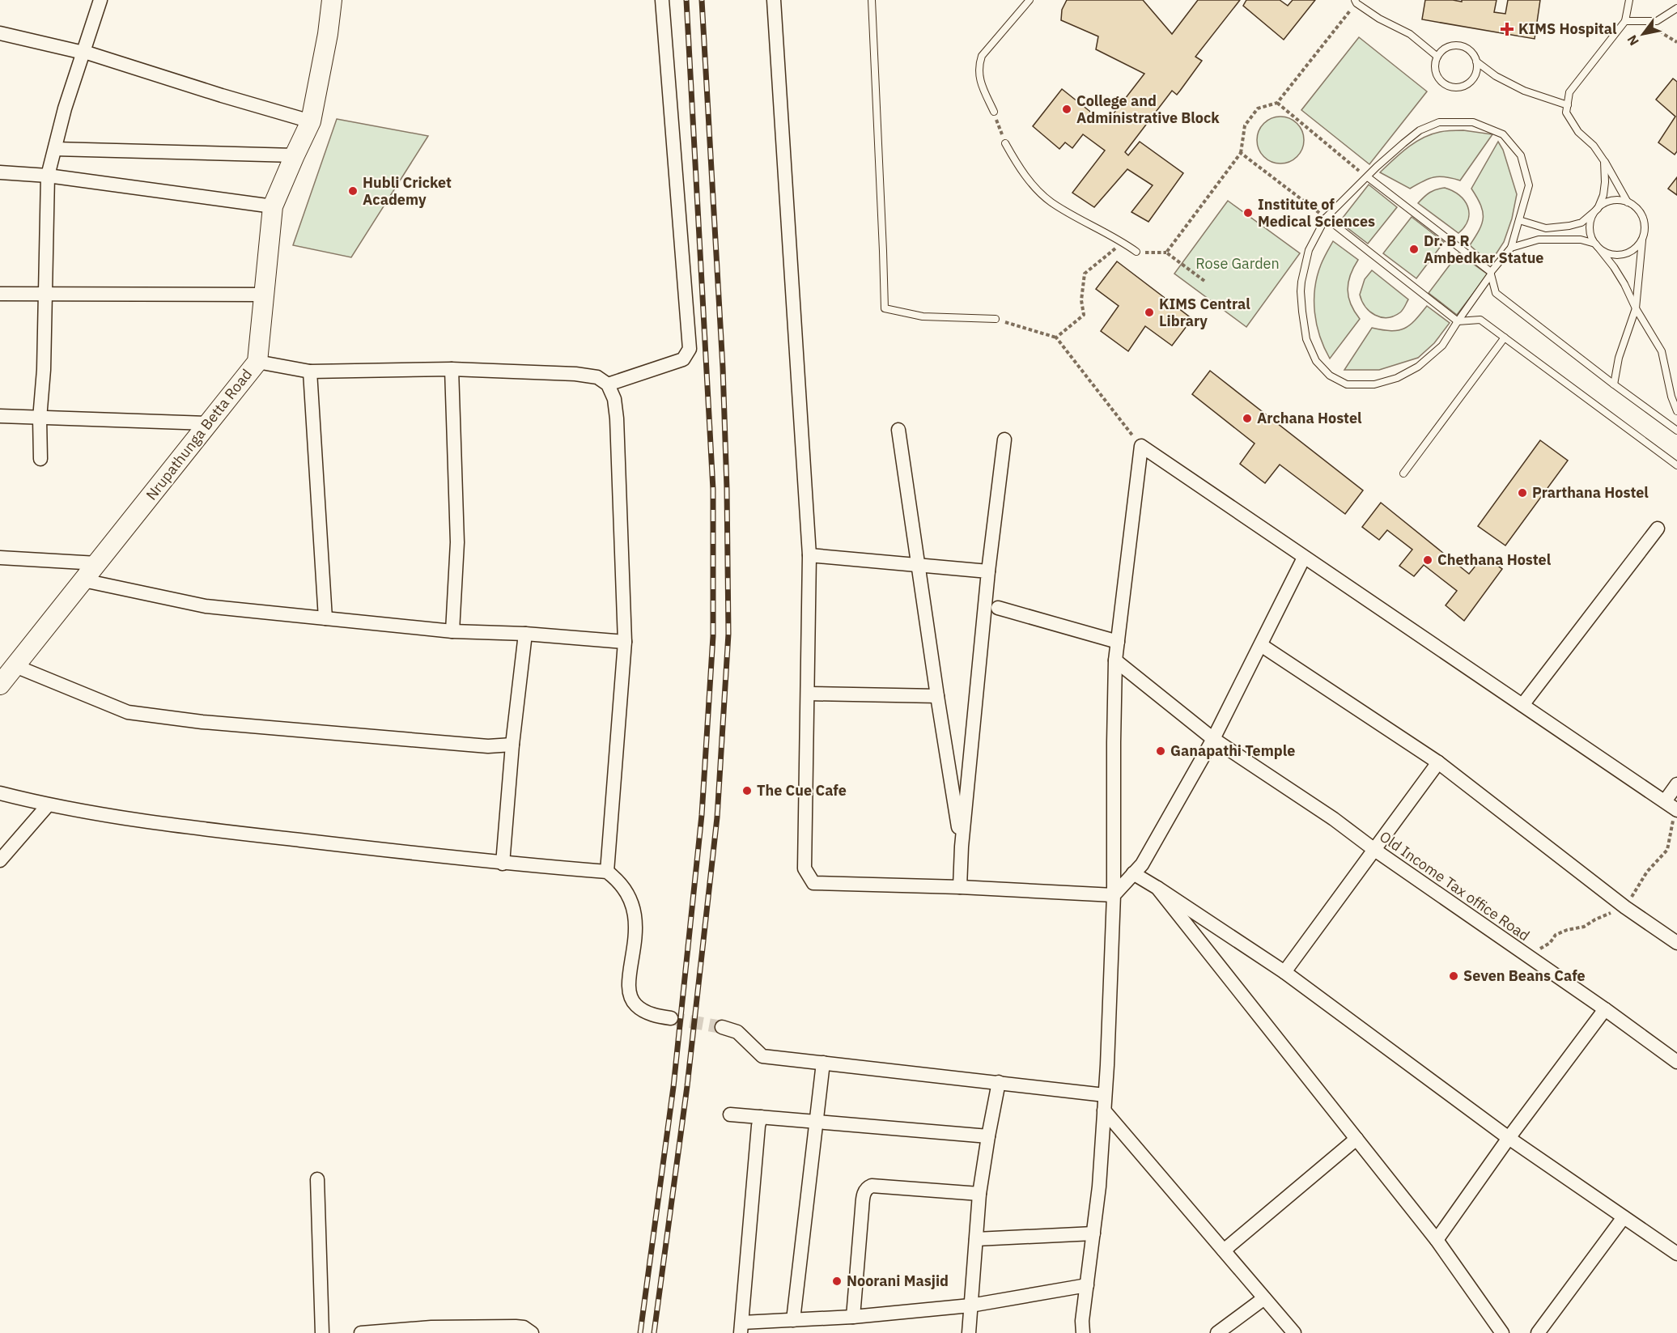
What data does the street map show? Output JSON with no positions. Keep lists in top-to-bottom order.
{
  "streets": {
    "street": ["Nrupathunga Betta Road", "Old Income Tax office Road"]
  },
  "parks": ["Rose Garden"],
  "places": {
    "health": ["KIMS Hospital"],
    "other": [
      "College and Administrative Block",
      "Hubli Cricket Academy",
      "Institute of Medical Sciences",
      "Dr. B R Ambedkar Statue",
      "KIMS Central Library",
      "Archana Hostel",
      "Prarthana Hostel",
      "Chethana Hostel",
      "Ganapathi Temple",
      "The Cue Cafe",
      "Seven Beans Cafe",
      "Noorani Masjid"
    ]
  },
  "north": "bottom left"
}
